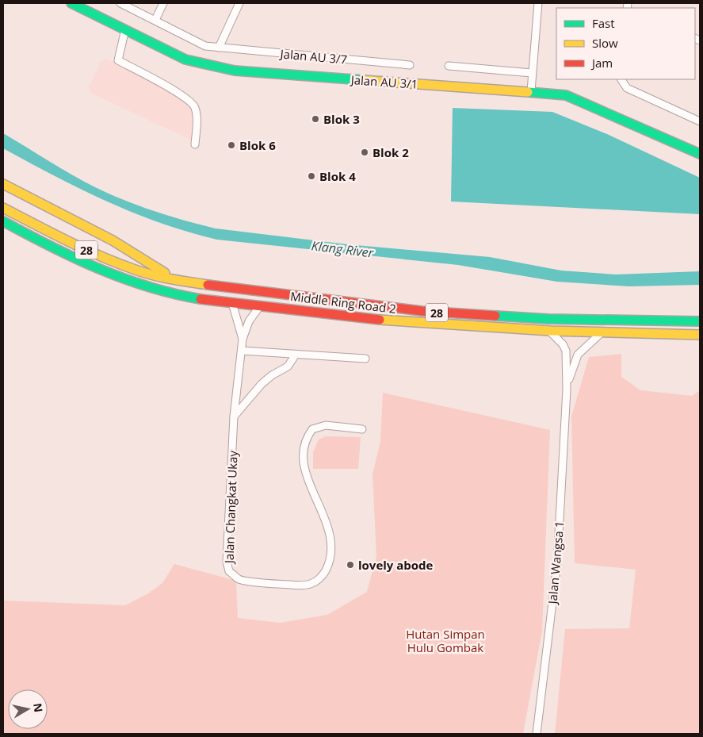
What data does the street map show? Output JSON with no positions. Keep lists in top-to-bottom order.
{
  "streets": {
    "main road": ["Jalan AU 3/1", "28", "Middle Ring Road 2"],
    "street": ["Jalan AU 3/7", "Jalan Changkat Ukay", "Jalan Wangsa 1"]
  },
  "crossings": [
    ["Middle Ring Road 2", "Jalan Changkat Ukay"],
    ["Middle Ring Road 2", "Jalan Wangsa 1"]
  ],
  "water": ["Klang River"],
  "parks": ["Hutan Simpan Hulu Gombak"],
  "places": [
    "Blok 3",
    "Blok 6",
    "Blok 2",
    "Blok 4",
    "lovely abode"
  ],
  "legend": ["Fast", "Slow", "Jam"],
  "north": "right"
}
